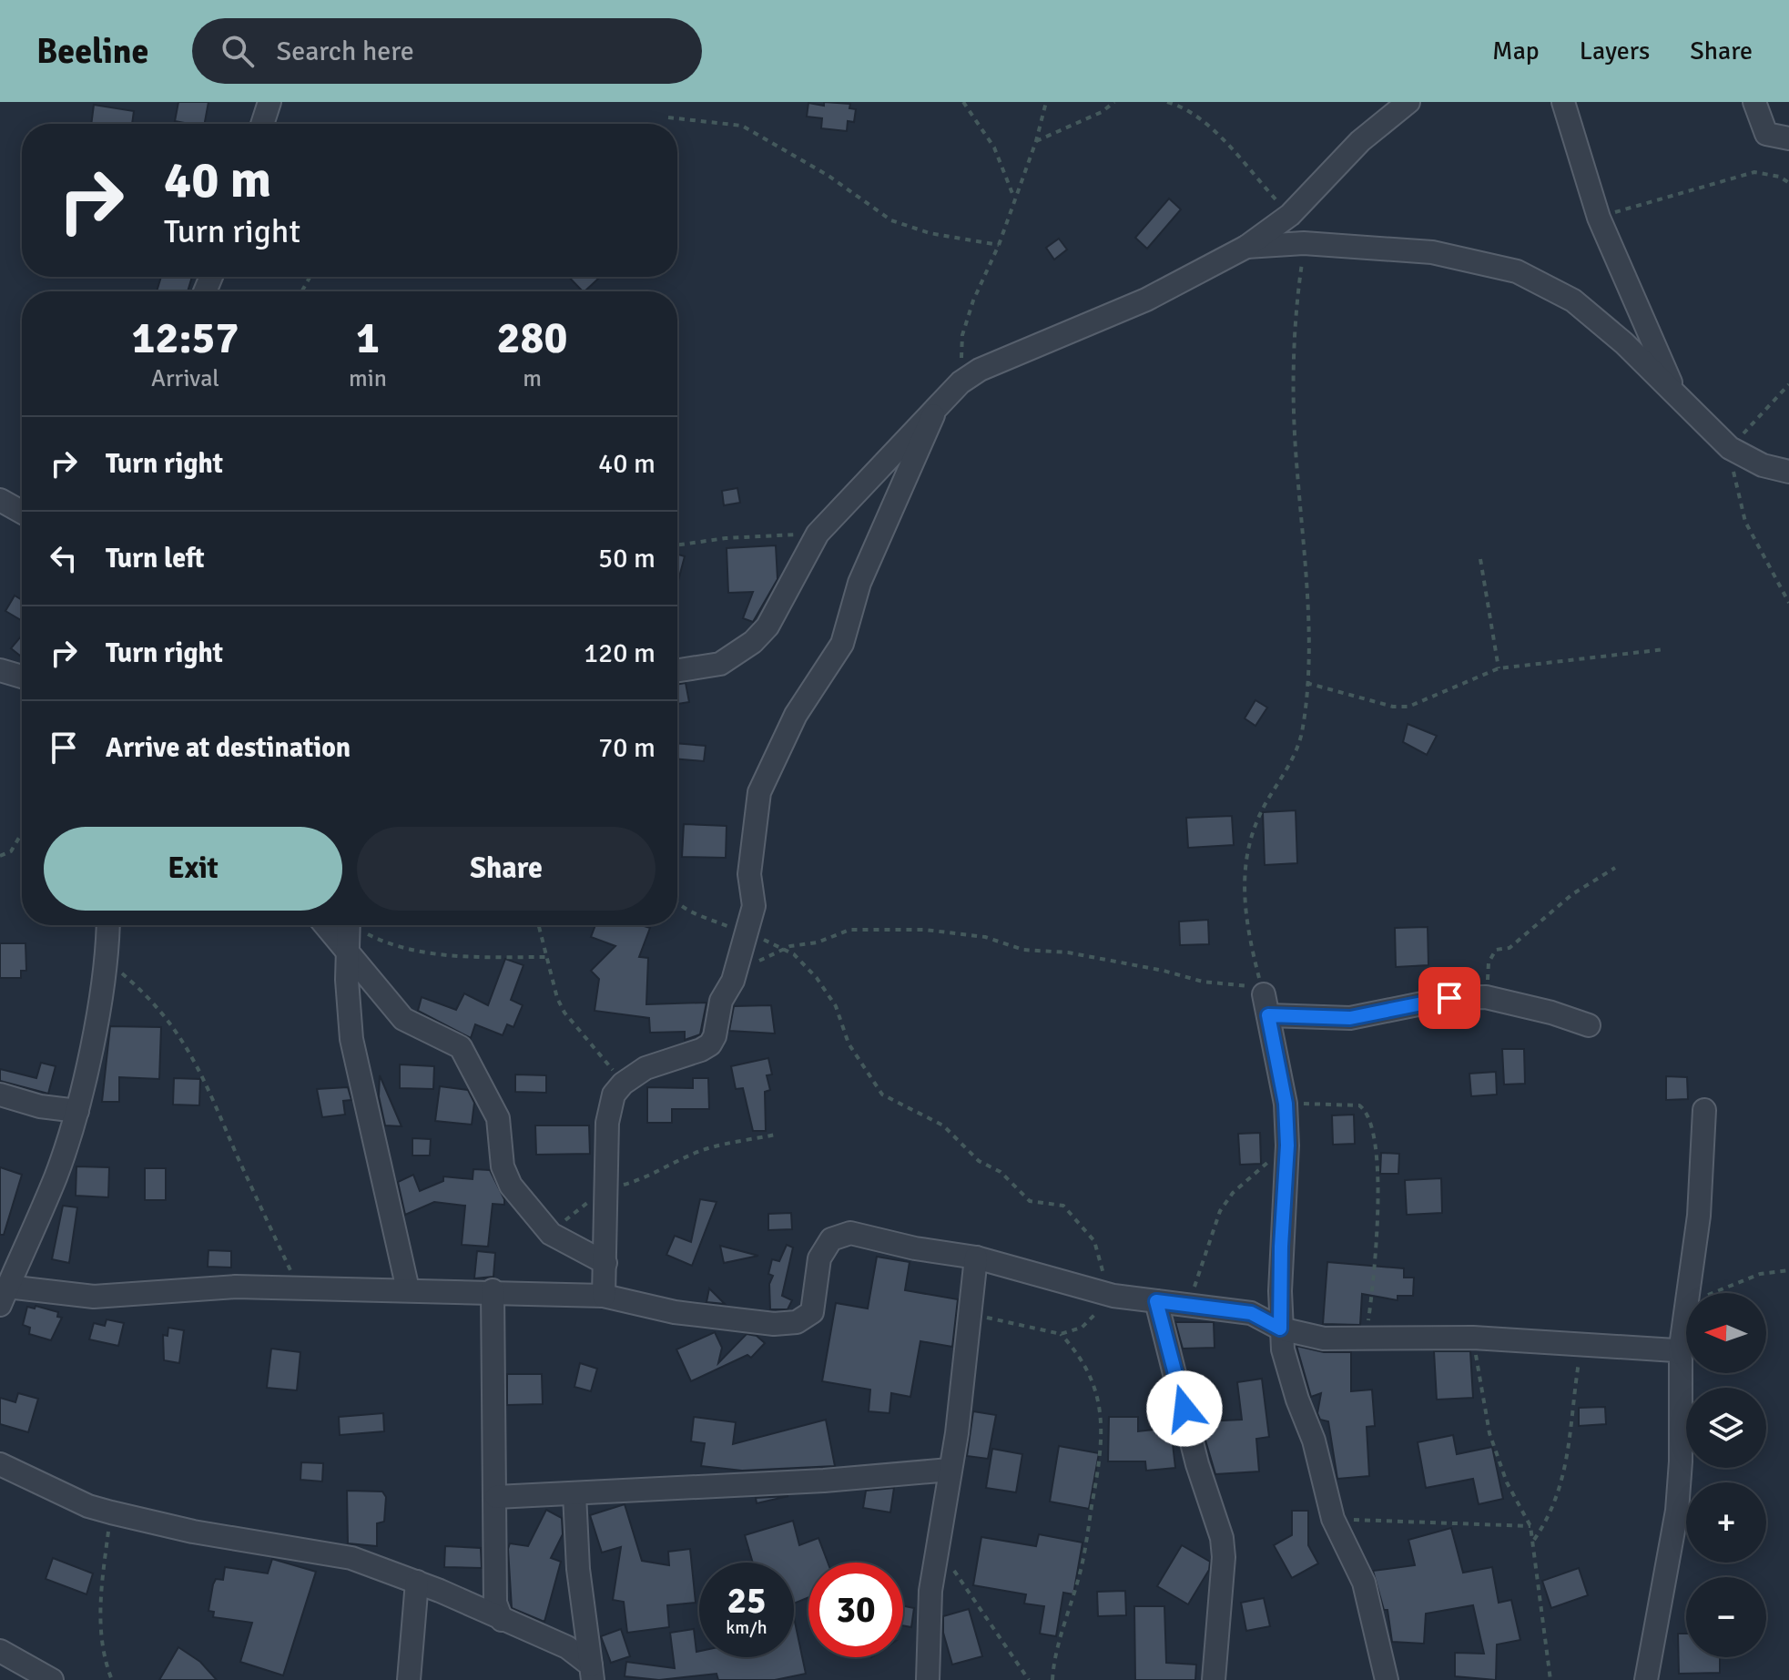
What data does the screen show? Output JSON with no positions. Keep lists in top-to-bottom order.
{
  "north": "left",
  "page": {
    "header": "Beeline",
    "search": "Search here",
    "nav": ["Map", "Layers", "Share"],
    "turn": ["40 m", "Turn right"],
    "eta": [
      "12:57",
      "Arrival",
      "1",
      "min",
      "280",
      "m"
    ],
    "list": [
      {
        "name": "Turn right",
        "value": "40 m"
      },
      {
        "name": "Turn left",
        "value": "50 m"
      },
      {
        "name": "Turn right",
        "value": "120 m"
      },
      {
        "name": "Arrive at destination",
        "value": "70 m"
      }
    ],
    "buttons": ["Exit", "Share"],
    "map_buttons": ["+", "−"],
    "speed": "25 km/h",
    "limit": "30"
  }
}
